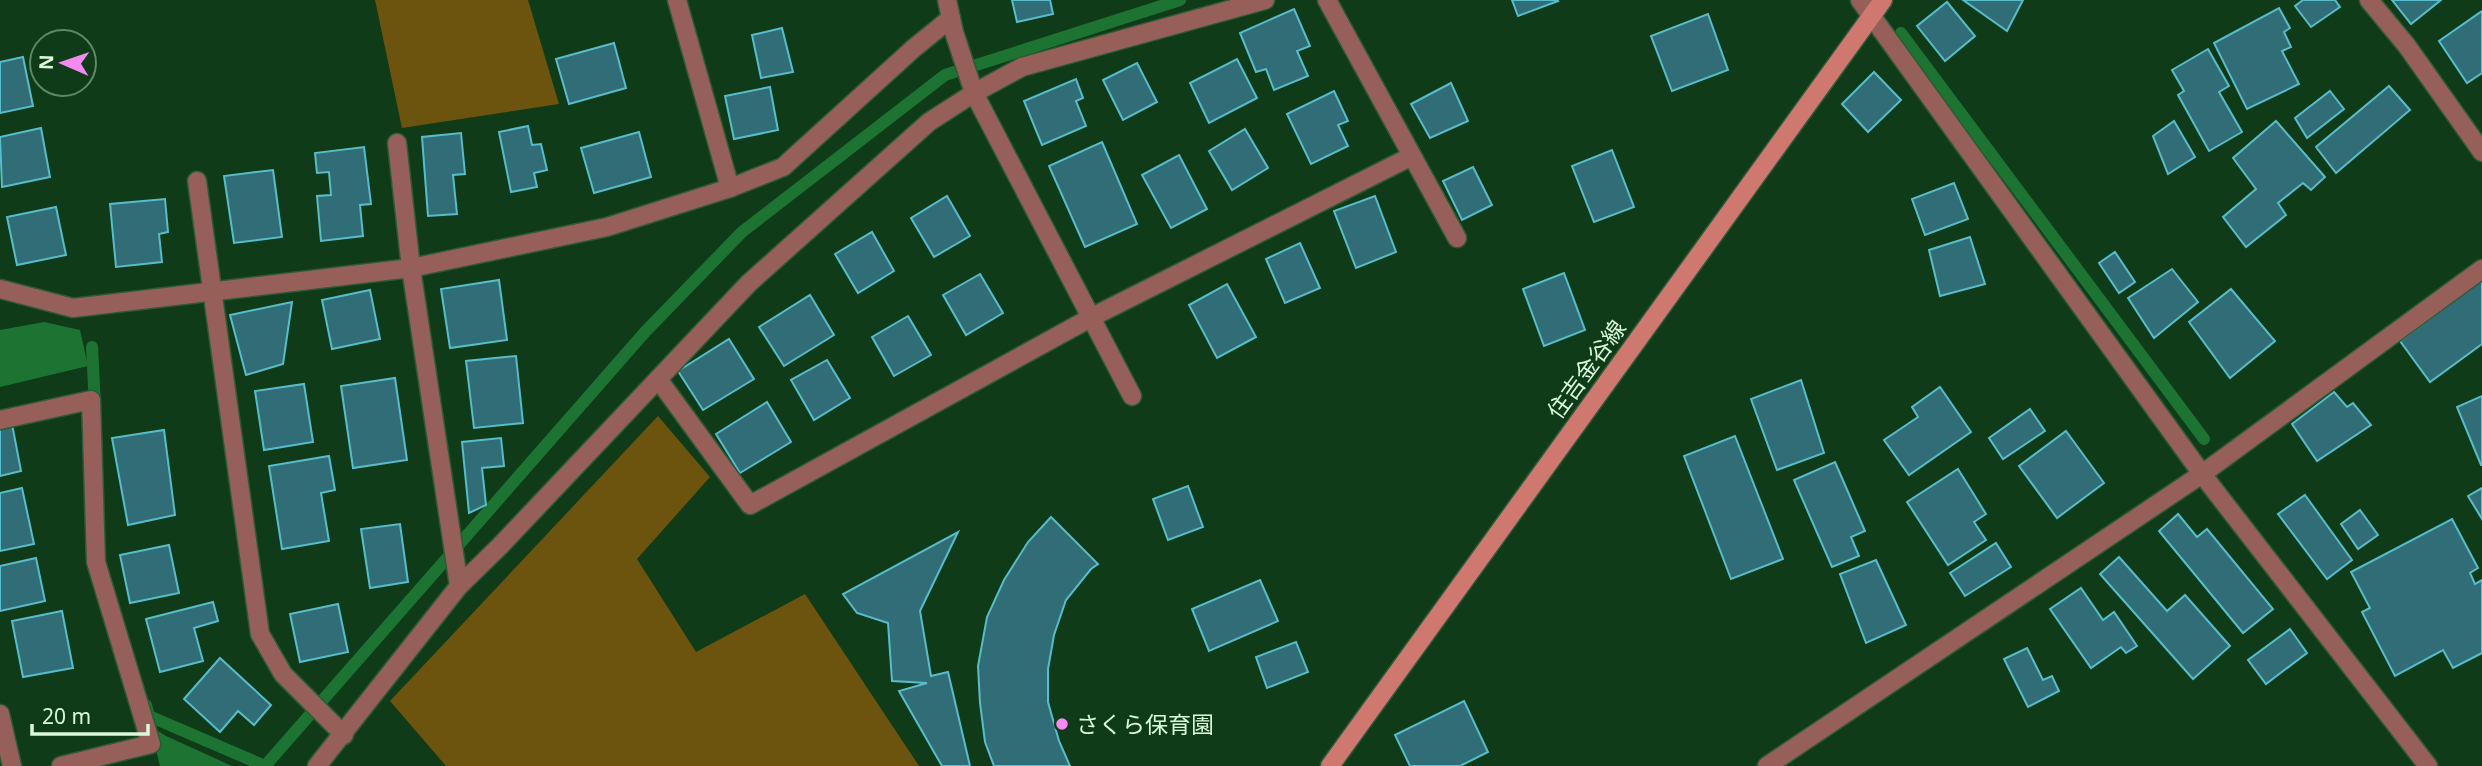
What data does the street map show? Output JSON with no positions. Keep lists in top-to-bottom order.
{
  "streets": {
    "main road": ["住吉金谷線"]
  },
  "places": ["さくら保育園"],
  "scale_bar": "20 m",
  "north": "left"
}
